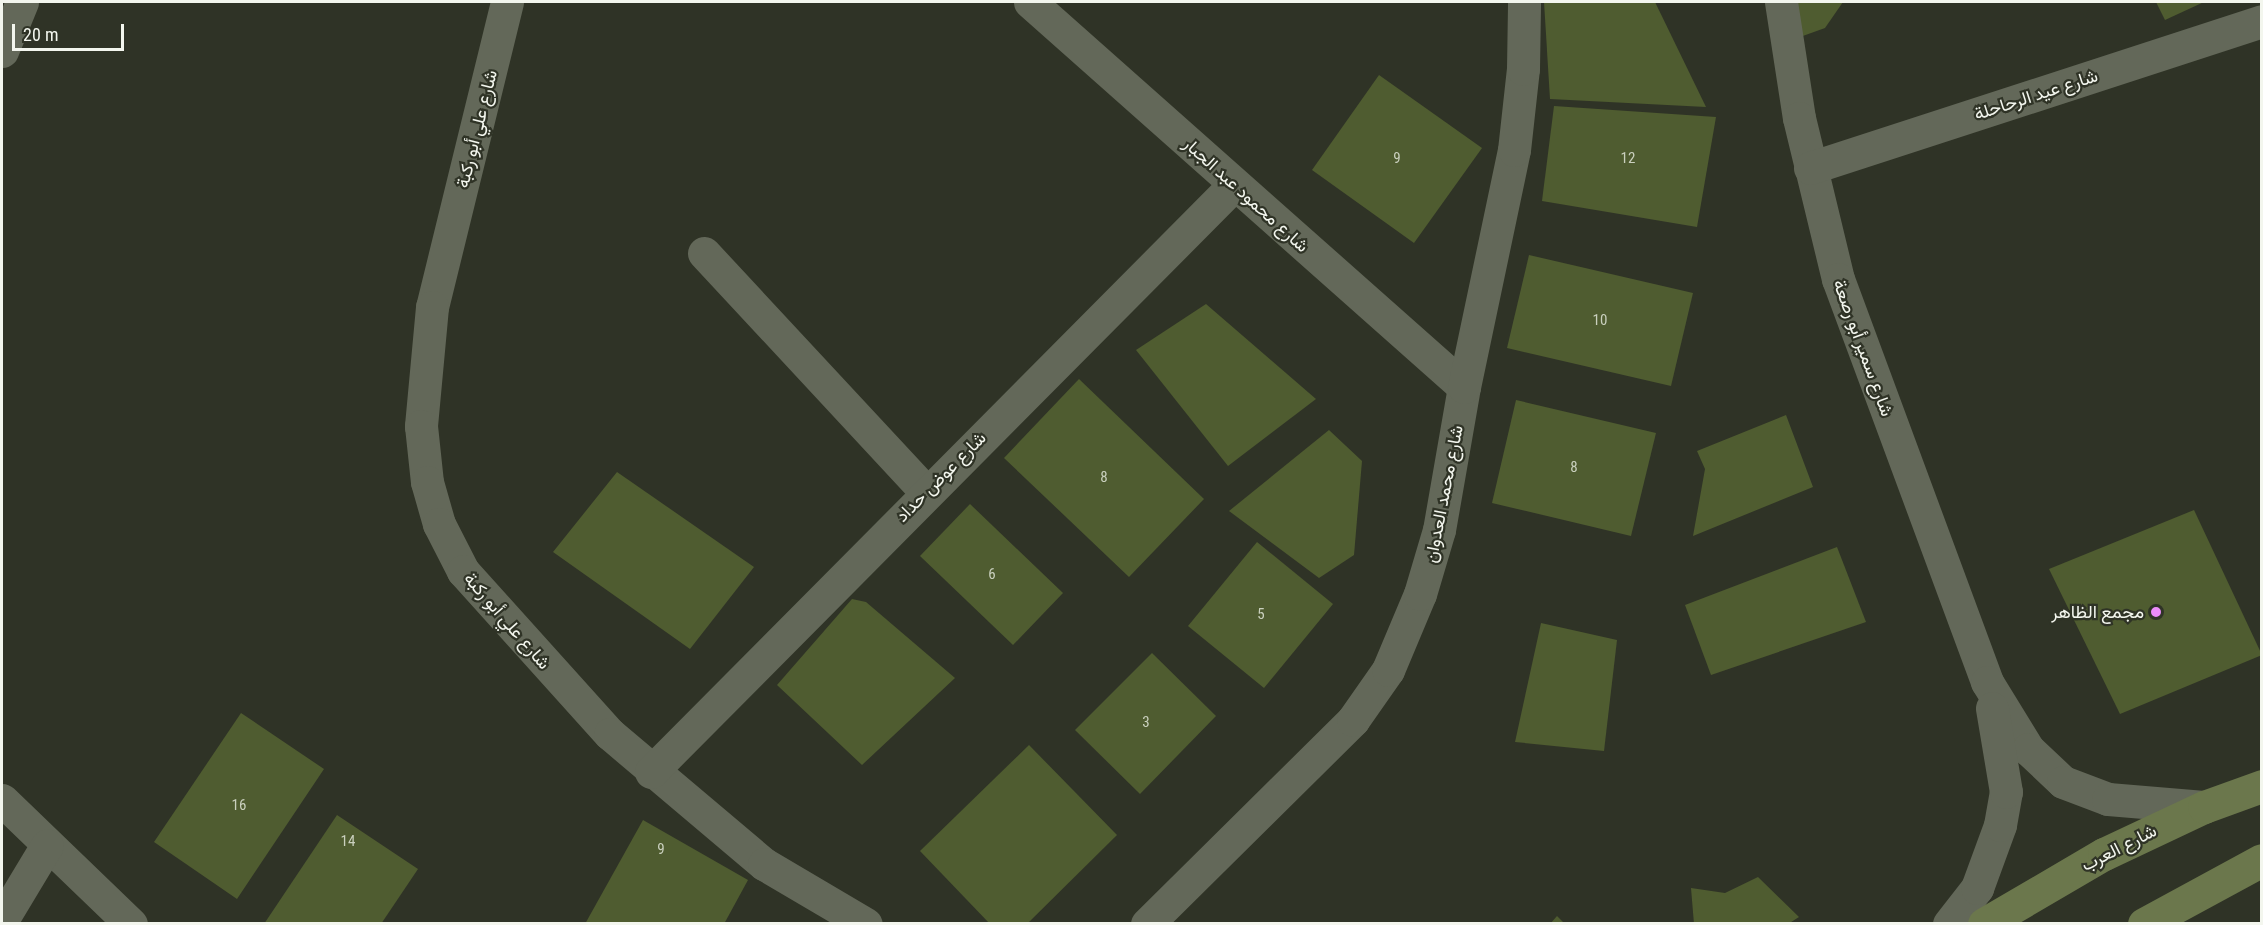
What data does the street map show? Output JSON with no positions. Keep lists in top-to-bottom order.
{
  "streets": {
    "main road": ["شارع العرب"],
    "street": [
      "شارع عيد الرحاحلة",
      "شارع علي أبو ركبة",
      "شارع محمود عبد الجبار",
      "شارع سمير أبو رصعة",
      "شارع عوض حداد",
      "شارع محمد العدوان"
    ]
  },
  "crossings": [
    ["شارع عيد الرحاحلة", "شارع سمير أبو رصعة"],
    ["شارع علي أبو ركبة", "شارع عوض حداد"],
    ["شارع محمود عبد الجبار", "شارع عوض حداد"],
    ["شارع محمود عبد الجبار", "شارع محمد العدوان"],
    ["شارع سمير أبو رصعة", "شارع العرب"]
  ],
  "places": ["مجمع الظاهر"],
  "house_numbers": [
    "9",
    "12",
    "10",
    "8",
    "8",
    "6",
    "5",
    "3",
    "16",
    "14",
    "9"
  ],
  "scale_bar": "20 m"
}
